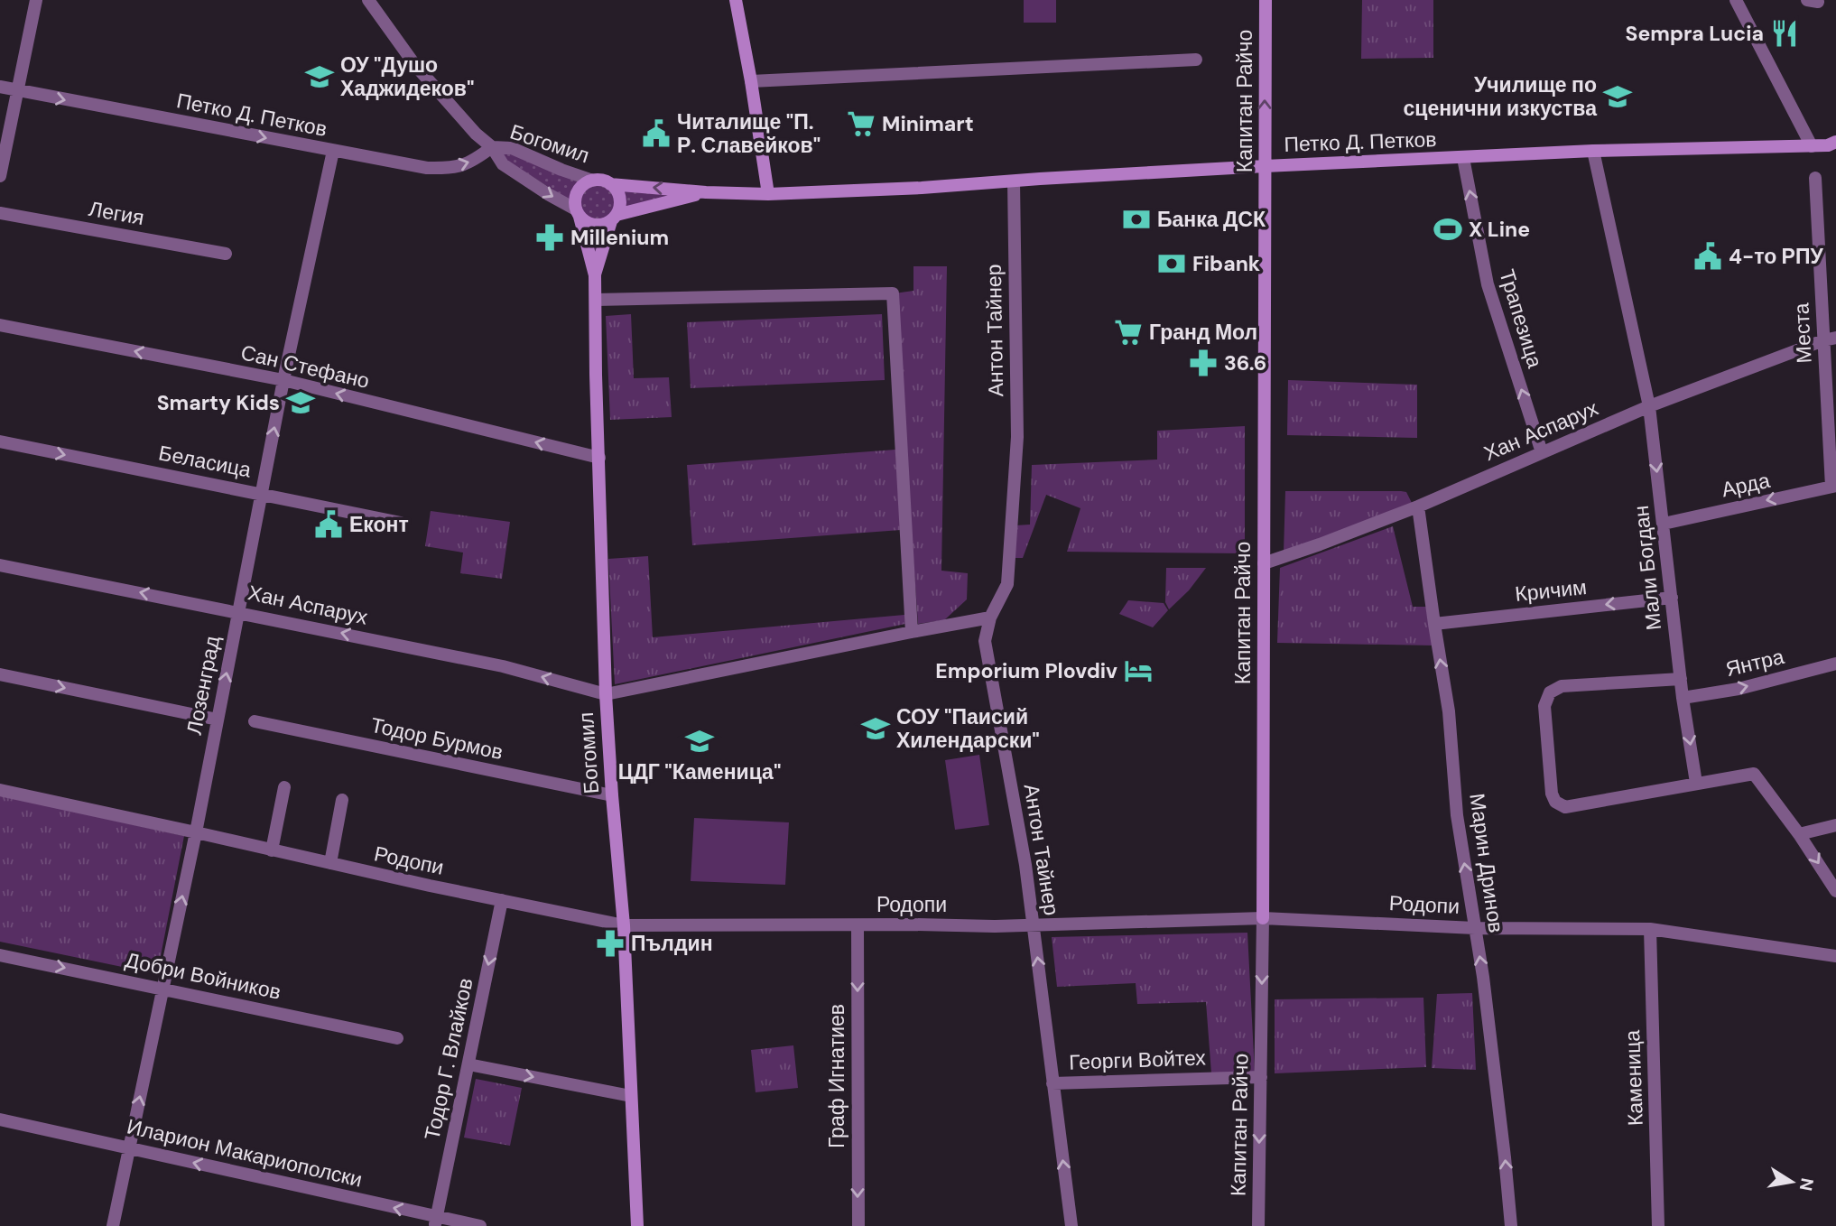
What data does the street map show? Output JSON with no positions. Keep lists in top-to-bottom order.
{
  "streets": {
    "street": [
      "Капитан Райчо",
      "Петко Д. Петков",
      "Богомил",
      "Легия",
      "Трапезица",
      "Антон Тайнер",
      "Места",
      "Сан Стефано",
      "Хан Аспарух",
      "Беласица",
      "Арда",
      "Мали Богдан",
      "Кричим",
      "Янтра",
      "Лозенград",
      "Тодор Бурмов",
      "Родопи",
      "Марин Дринов",
      "Добри Войников",
      "Тодор Г. Влайков",
      "Георги Войтех",
      "Граф Игнатиев",
      "Каменица",
      "Иларион Макариополски"
    ]
  },
  "crossings": [
    ["Капитан Райчо", "Петко Д. Петков"],
    ["Капитан Райчо", "Хан Аспарух"],
    ["Капитан Райчо", "Родопи"],
    ["Капитан Райчо", "Георги Войтех"],
    ["Петко Д. Петков", "Богомил"],
    ["Петко Д. Петков", "Трапезица"],
    ["Петко Д. Петков", "Антон Тайнер"],
    ["Петко Д. Петков", "Мали Богдан"],
    ["Петко Д. Петков", "Лозенград"],
    ["Богомил", "Сан Стефано"],
    ["Богомил", "Хан Аспарух"],
    ["Богомил", "Тодор Бурмов"],
    ["Богомил", "Родопи"],
    ["Трапезица", "Хан Аспарух"],
    ["Антон Тайнер", "Родопи"],
    ["Антон Тайнер", "Георги Войтех"],
    ["Места", "Хан Аспарух"],
    ["Места", "Арда"],
    ["Сан Стефано", "Лозенград"],
    ["Хан Аспарух", "Мали Богдан"],
    ["Хан Аспарух", "Лозенград"],
    ["Хан Аспарух", "Марин Дринов"],
    ["Беласица", "Лозенград"],
    ["Арда", "Мали Богдан"],
    ["Мали Богдан", "Кричим"],
    ["Мали Богдан", "Янтра"],
    ["Кричим", "Марин Дринов"],
    ["Лозенград", "Родопи"],
    ["Лозенград", "Добри Войников"],
    ["Лозенград", "Иларион Макариополски"],
    ["Родопи", "Марин Дринов"],
    ["Родопи", "Тодор Г. Влайков"],
    ["Родопи", "Граф Игнатиев"],
    ["Родопи", "Каменица"],
    ["Тодор Г. Влайков", "Иларион Макариополски"]
  ],
  "one_way": [
    "Трапезица",
    "Сан Стефано",
    "Беласица",
    "Арда",
    "Кричим",
    "Янтра",
    "Лозенград",
    "Марин Дринов",
    "Добри Войников",
    "Тодор Г. Влайков",
    "Граф Игнатиев",
    "Иларион Макариополски"
  ],
  "places": {
    "restaurant": ["Sempra Lucia"],
    "school or university": [
      "ОУ \"Душо Хаджидеков\"",
      "Училище по сценични изкуства",
      "Smarty Kids",
      "СОУ \"Паисий Хилендарски\"",
      "ЦДГ \"Каменица\""
    ],
    "supermarket": ["Minimart", "Гранд Мол"],
    "public building": ["Читалище \"П. Р. Славейков\"", "4-то РПУ", "Еконт"],
    "bank": ["Банка ДСК", "Fibank"],
    "sports": ["X Line"],
    "pharmacy": ["Millenium", "36.6", "Пълдин"],
    "hotel": ["Emporium Plovdiv"]
  },
  "north": "right"
}
